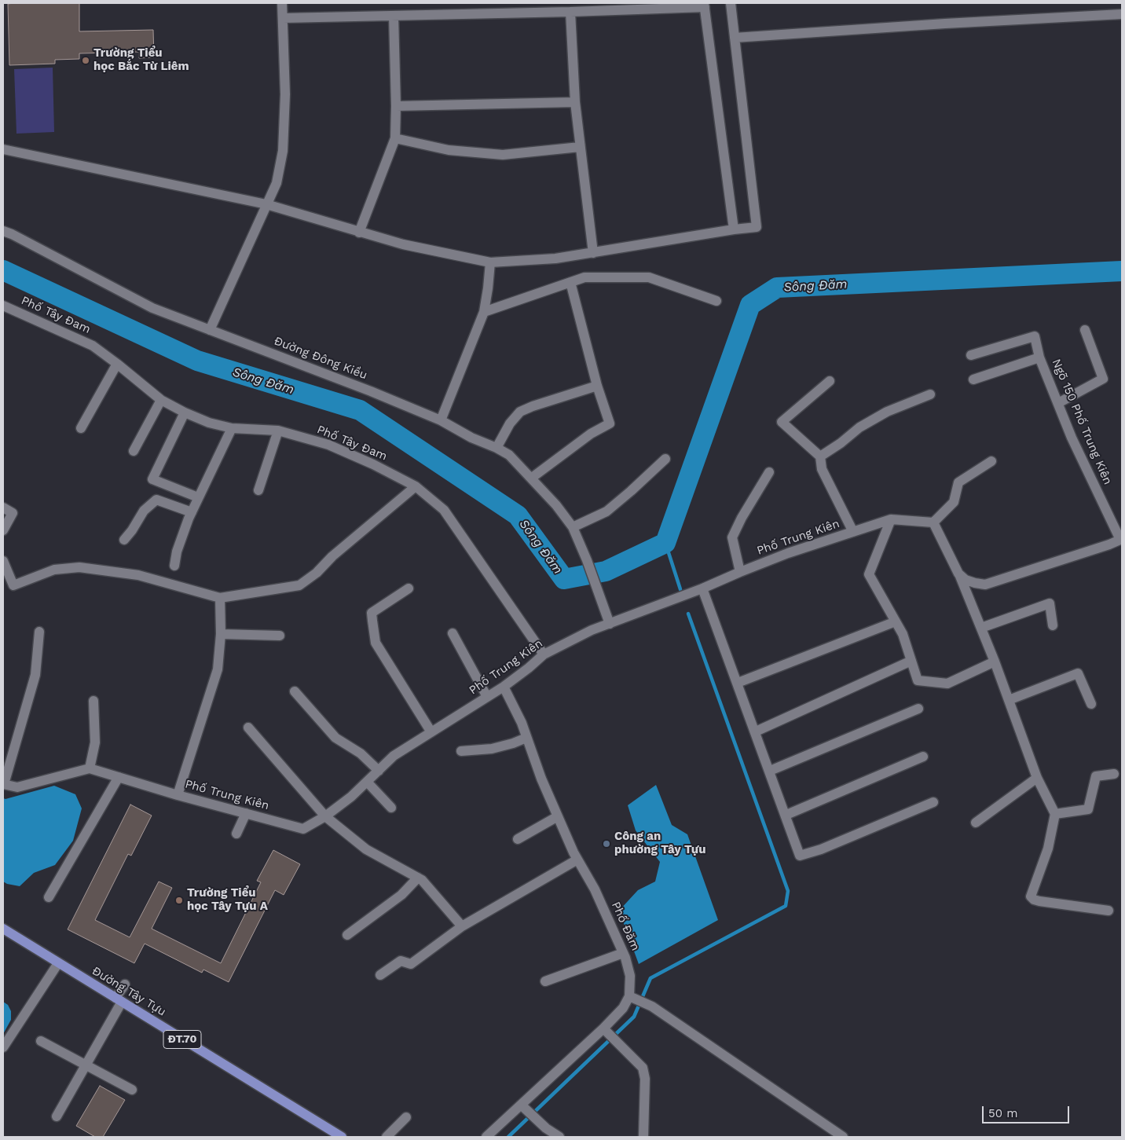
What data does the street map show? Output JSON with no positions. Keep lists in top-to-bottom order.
{
  "streets": {
    "main road": ["Đường Tây Tựu", "ĐT.70"],
    "street": [
      "Phố Tây Đam",
      "Đường Đông Kiều",
      "Ngõ 150 Phố Trung Kiên",
      "Phố Trung Kiên",
      "Phố Đăm"
    ]
  },
  "crossings": [
    ["Phố Tây Đam", "Phố Trung Kiên"],
    ["Đường Đông Kiều", "Phố Trung Kiên"],
    ["Phố Trung Kiên", "Phố Đăm"]
  ],
  "water": ["Sông Đăm"],
  "places": ["Trường Tiểu học Bắc Từ Liêm", "Công an phường Tây Tựu", "Trường Tiểu học Tây Tựu A"],
  "scale_bar": "50 m"
}
